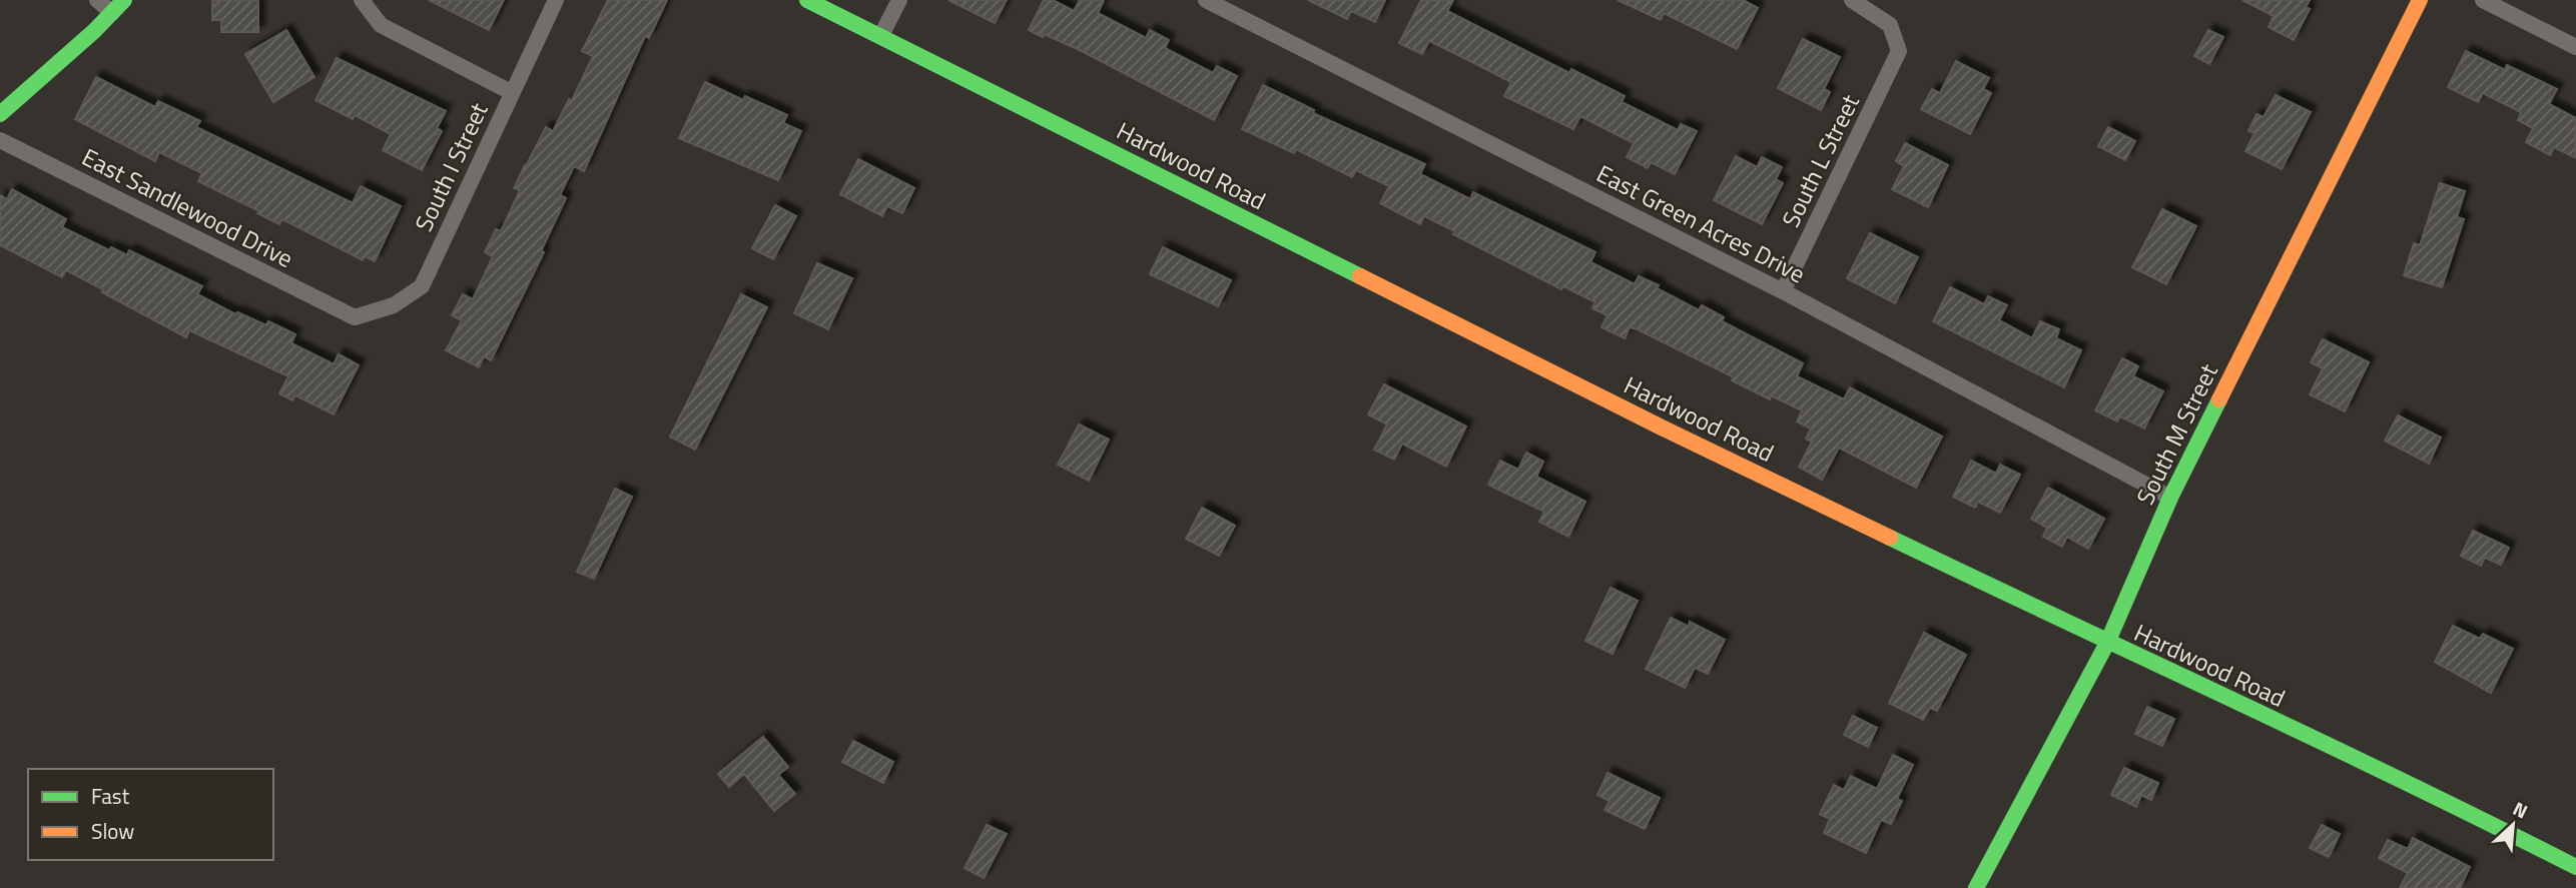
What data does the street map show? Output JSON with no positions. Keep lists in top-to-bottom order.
{
  "streets": {
    "street": [
      "South L Street",
      "Hardwood Road",
      "South I Street",
      "East Sandlewood Drive",
      "East Green Acres Drive",
      "South M Street"
    ]
  },
  "crossings": [
    ["South L Street", "East Green Acres Drive"],
    ["Hardwood Road", "South M Street"],
    ["South I Street", "East Sandlewood Drive"],
    ["East Green Acres Drive", "South M Street"]
  ],
  "legend": ["Fast", "Slow"],
  "north": "top right"
}
